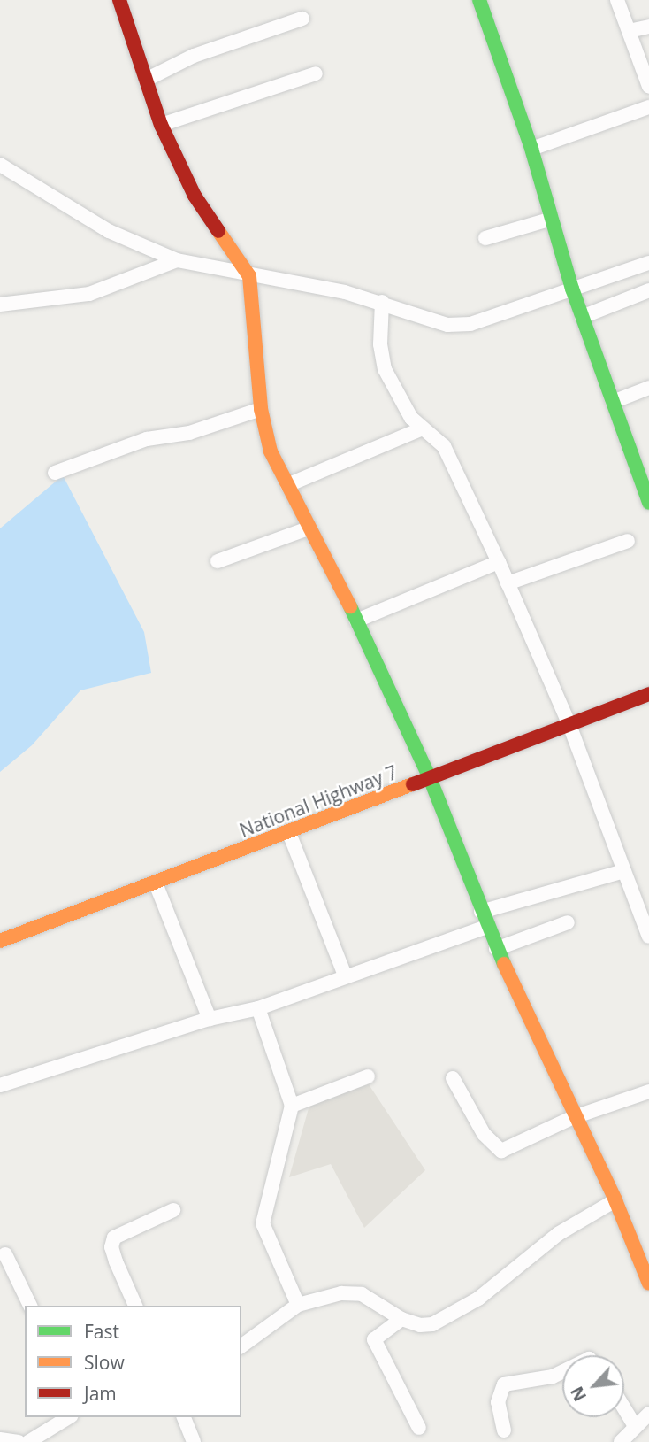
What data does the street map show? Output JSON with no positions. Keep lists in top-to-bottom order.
{
  "streets": {
    "street": ["National Highway 7"]
  },
  "legend": ["Fast", "Slow", "Jam"],
  "north": "bottom left"
}
